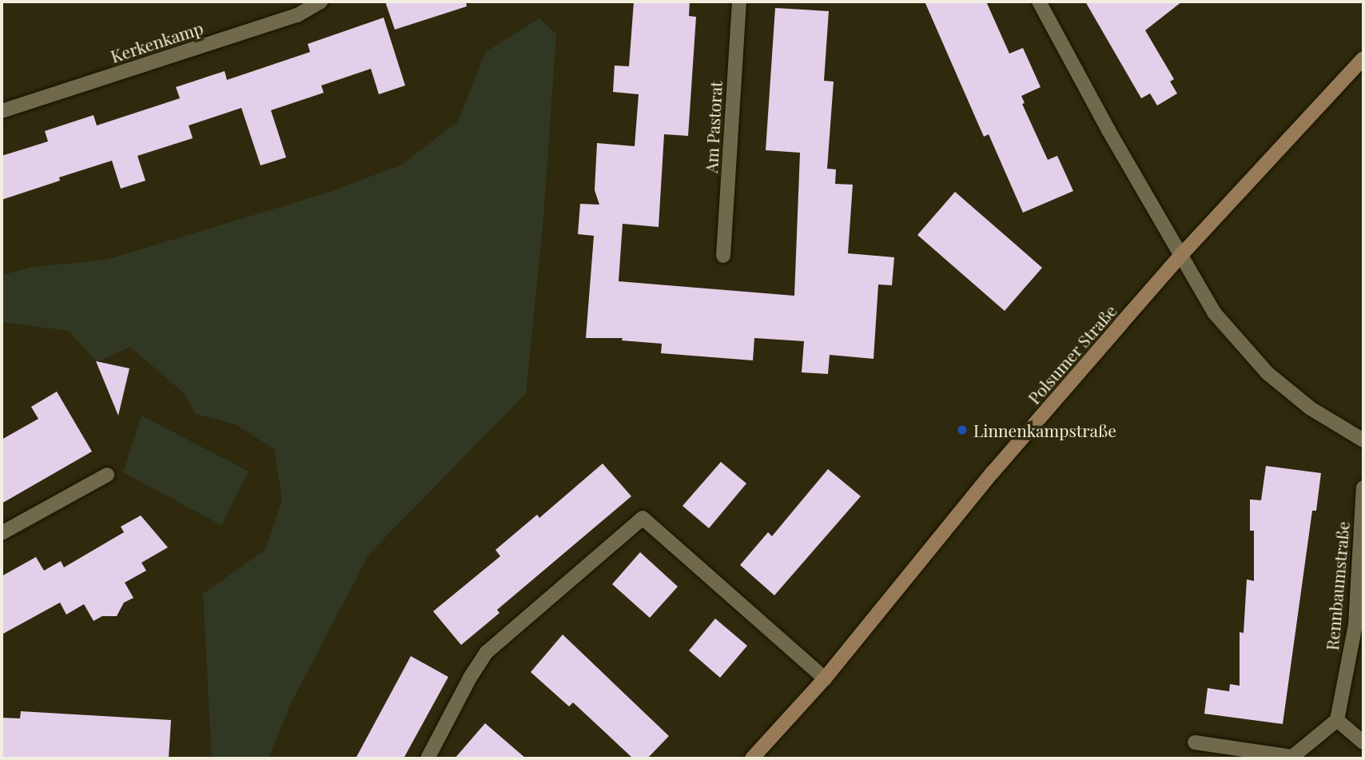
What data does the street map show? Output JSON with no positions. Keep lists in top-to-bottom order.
{
  "streets": {
    "main road": ["Polsumer Straße"],
    "street": ["Kerkenkamp", "Am Pastorat", "Rennbaumstraße"]
  },
  "places": ["Linnenkampstraße"]
}
